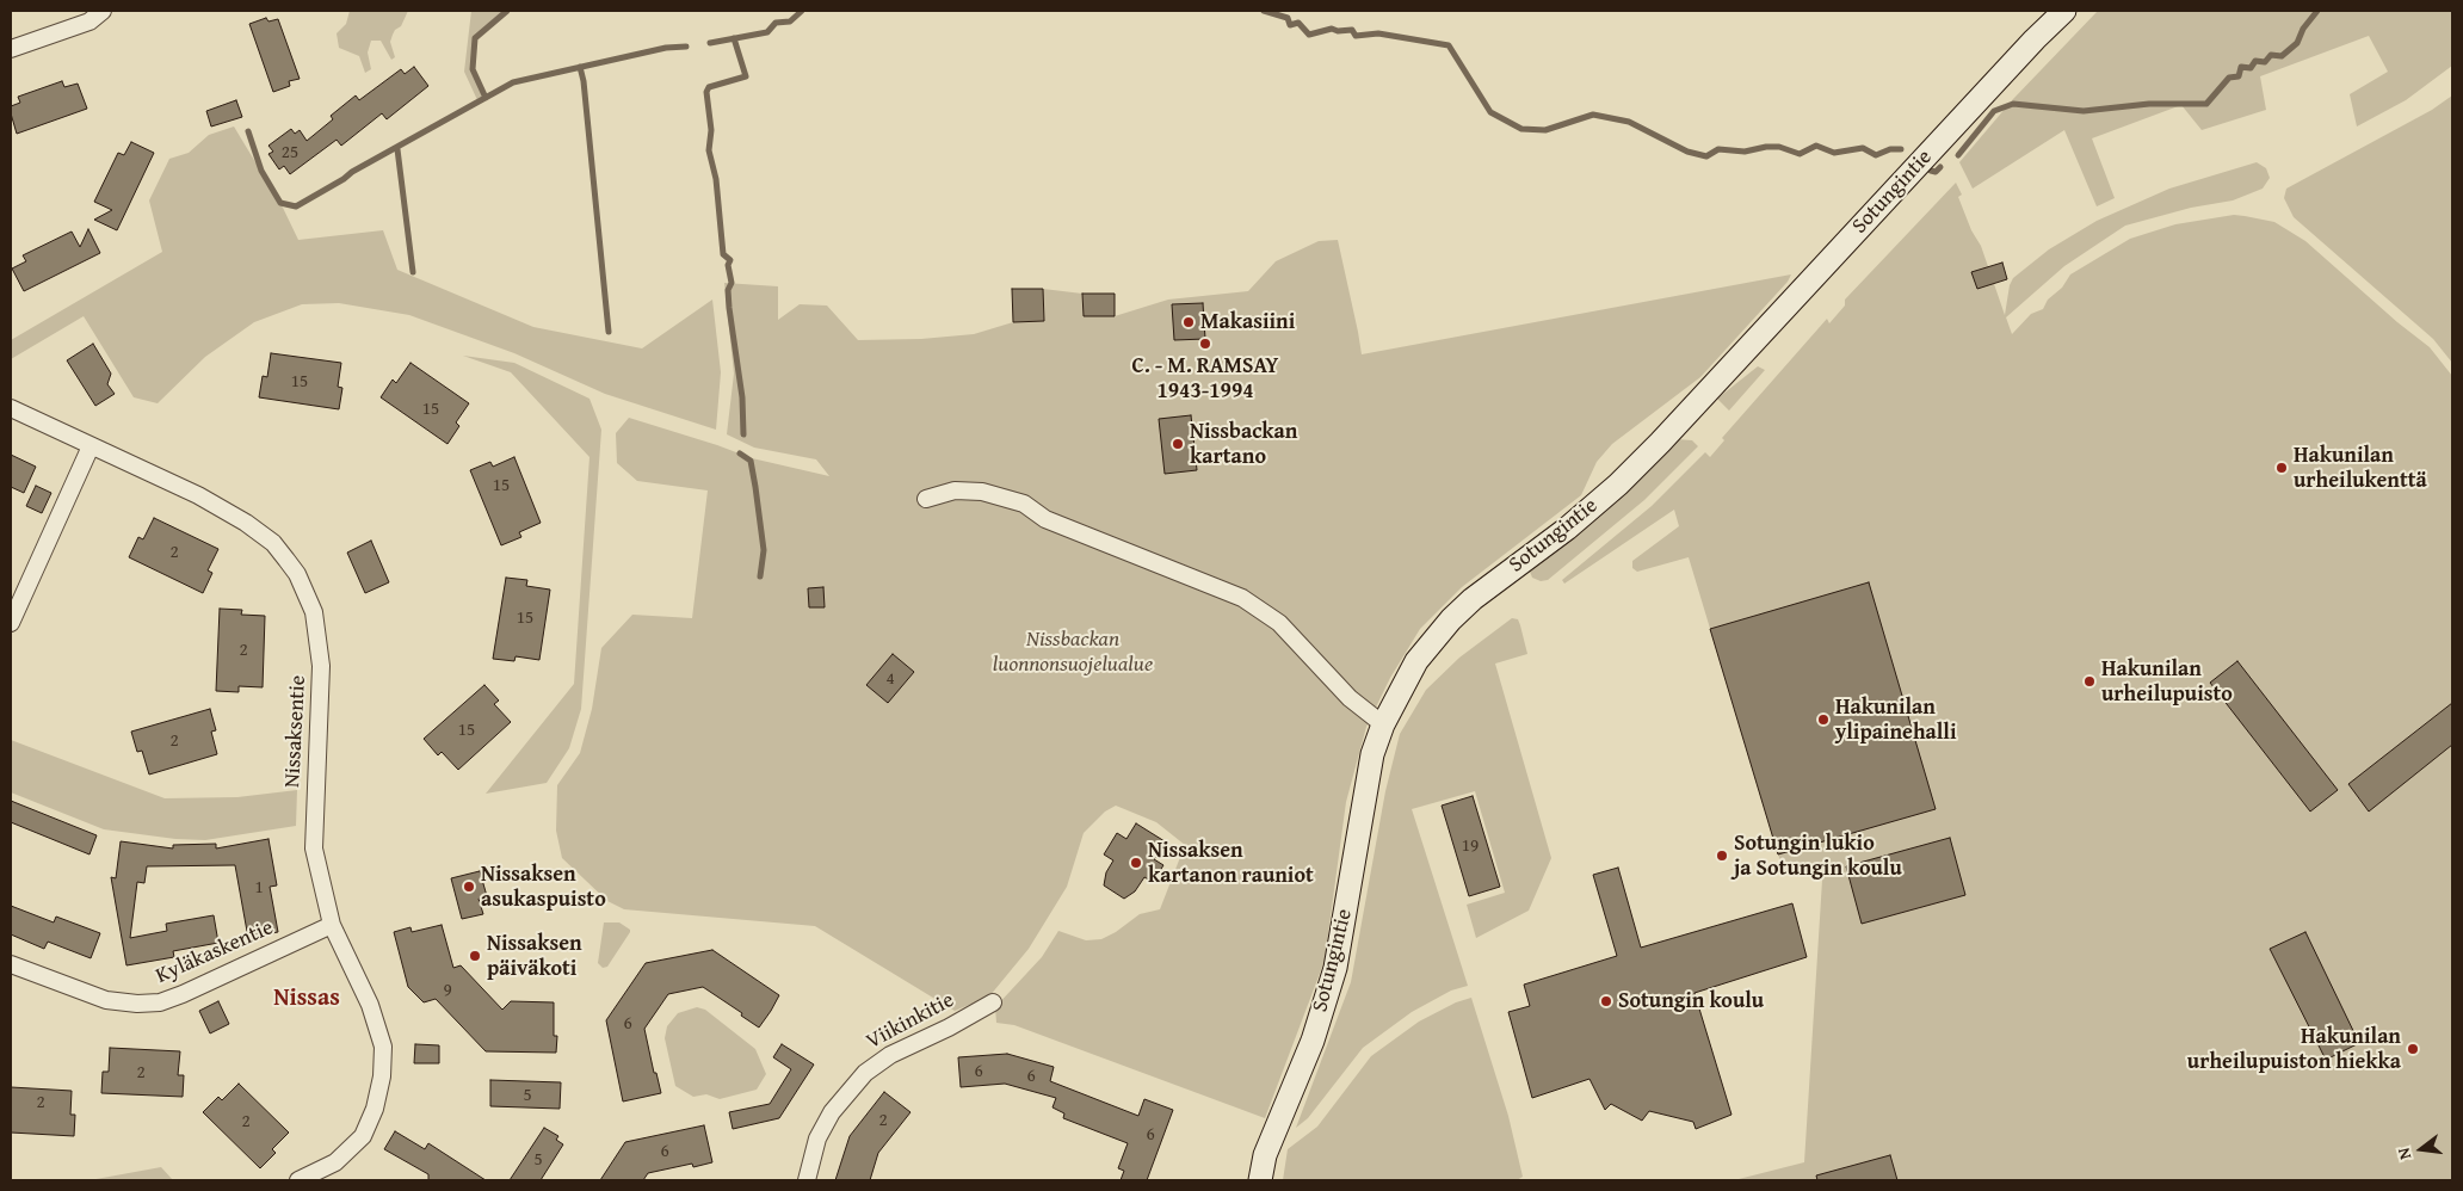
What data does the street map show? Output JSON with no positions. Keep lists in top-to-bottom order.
{
  "streets": {
    "street": [
      "Sotungintie",
      "Nissaksentie",
      "Kyläkaskentie",
      "Viikinkitie"
    ]
  },
  "crossings": [
    ["Nissaksentie", "Kyläkaskentie"]
  ],
  "districts": ["Nissas"],
  "parks": ["Nissbackan luonnonsuojelualue"],
  "places": [
    "Makasiini",
    "C. - M. RAMSAY 1943-1994",
    "Nissbackan kartano",
    "Hakunilan urheilukenttä",
    "Hakunilan urheilupuisto",
    "Hakunilan ylipainehalli",
    "Sotungin lukio ja Sotungin koulu",
    "Nissaksen kartanon rauniot",
    "Nissaksen asukaspuisto",
    "Nissaksen päiväkoti",
    "Sotungin koulu",
    "Hakunilan urheilupuiston hiekka"
  ],
  "house_numbers": [
    "25",
    "15",
    "15",
    "15",
    "2",
    "15",
    "2",
    "4",
    "15",
    "2",
    "19",
    "1",
    "9",
    "6",
    "6",
    "2",
    "6",
    "5",
    "2",
    "2",
    "2",
    "6",
    "6",
    "5"
  ],
  "north": "left"
}
